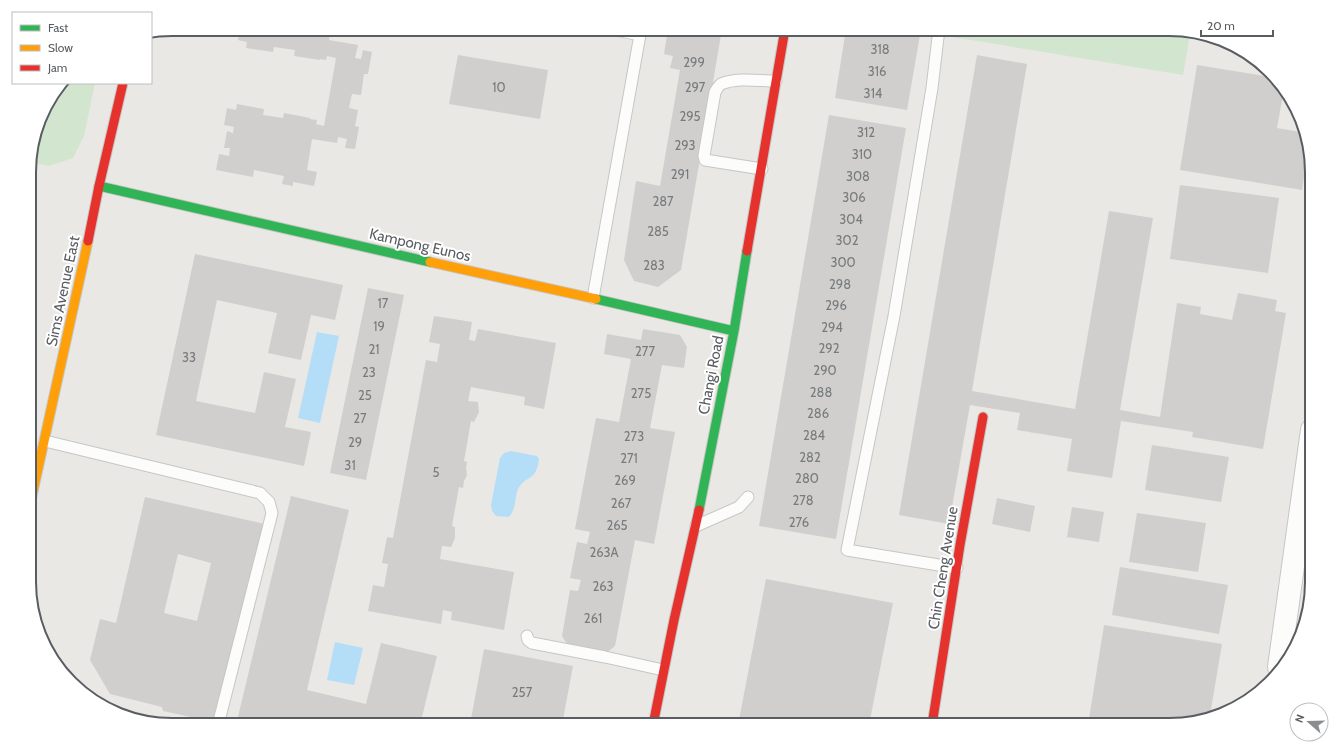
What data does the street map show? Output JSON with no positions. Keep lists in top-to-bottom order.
{
  "streets": {
    "main road": [
      "Kampong Eunos",
      "Sims Avenue East",
      "Changi Road",
      "Chin Cheng Avenue"
    ]
  },
  "crossings": [
    ["Kampong Eunos", "Sims Avenue East"],
    ["Kampong Eunos", "Changi Road"]
  ],
  "house_numbers": [
    "318",
    "299",
    "316",
    "10",
    "297",
    "314",
    "295",
    "312",
    "293",
    "310",
    "291",
    "308",
    "306",
    "287",
    "304",
    "285",
    "302",
    "300",
    "283",
    "298",
    "17",
    "296",
    "19",
    "294",
    "292",
    "21",
    "277",
    "33",
    "290",
    "23",
    "288",
    "275",
    "25",
    "286",
    "27",
    "284",
    "273",
    "29",
    "282",
    "271",
    "31",
    "5",
    "280",
    "269",
    "278",
    "267",
    "276",
    "265",
    "263A",
    "263",
    "261",
    "257"
  ],
  "legend": ["Fast", "Slow", "Jam"],
  "scale_bar": "20 m",
  "north": "left"
}
